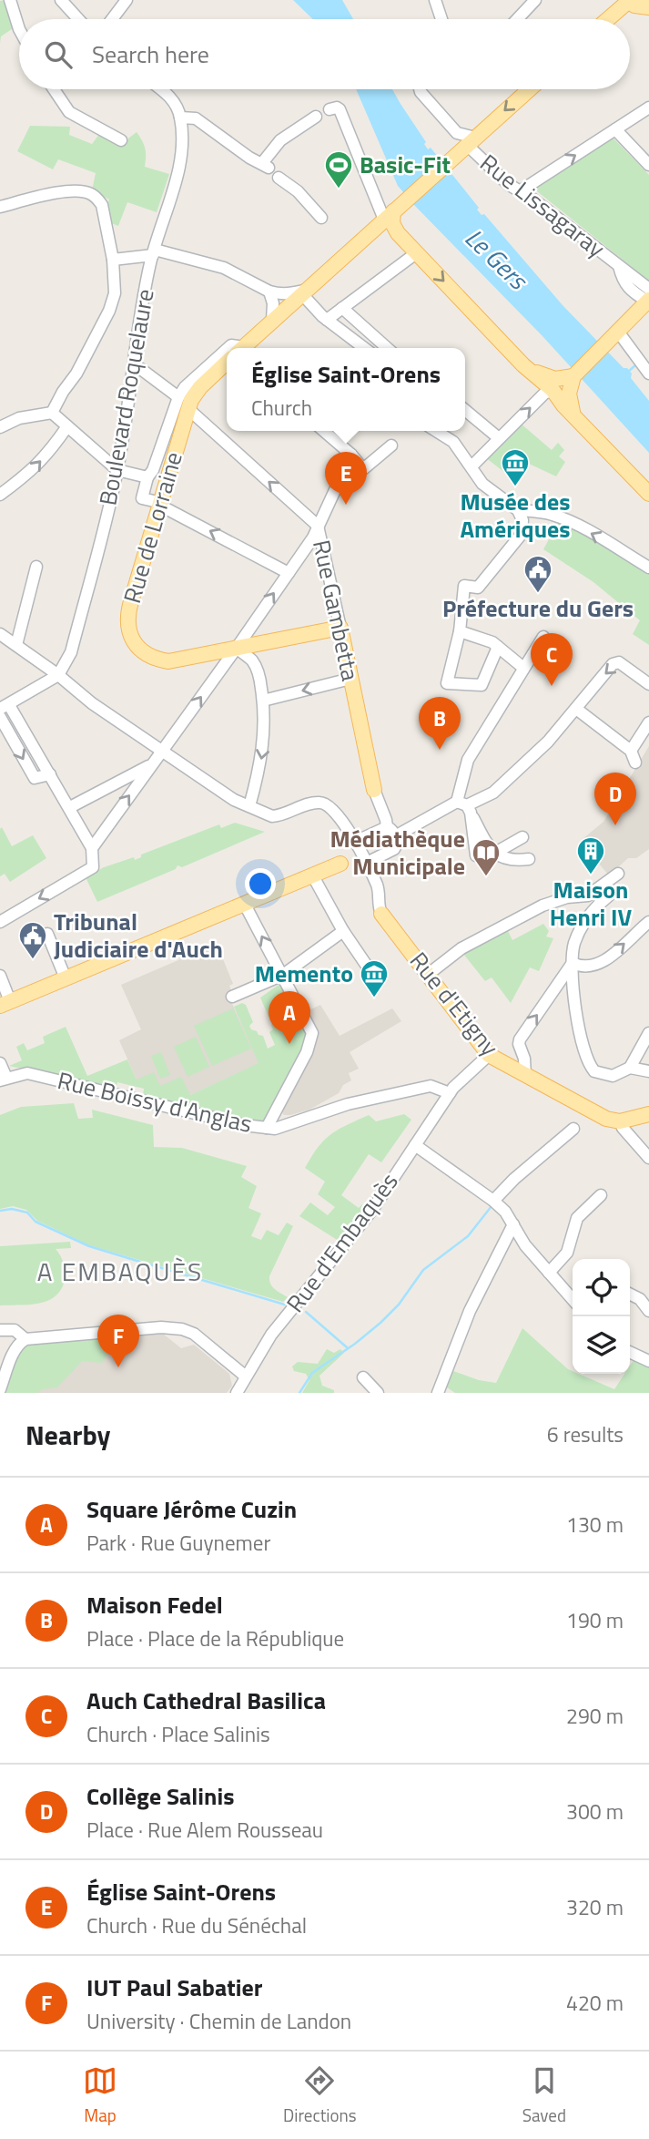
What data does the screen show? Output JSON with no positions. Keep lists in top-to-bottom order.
{
  "streets": {
    "main road": ["Rue de Lorraine", "Rue Gambetta", "Rue d'Etigny"],
    "street": [
      "Rue Lissagaray",
      "Boulevard Roquelaure",
      "Rue Boissy d'Anglas",
      "Rue d'Embaquès"
    ]
  },
  "crossings": [
    ["Boulevard Roquelaure", "Rue Gambetta"],
    ["Rue de Lorraine", "Rue Gambetta"],
    ["Rue d'Etigny", "Rue d'Embaquès"],
    ["Rue Boissy d'Anglas", "Rue d'Embaquès"]
  ],
  "districts": ["A EMBAQUÈS"],
  "water": ["Le Gers"],
  "places": {
    "sports": ["Basic-Fit"],
    "museum": ["Musée des Amériques", "Memento"],
    "public building": ["Préfecture du Gers", "Tribunal Judiciaire d'Auch"],
    "building": ["Maison Henri IV"],
    "library": ["Médiathèque Municipale"]
  },
  "page": {
    "search": "Search here",
    "popup": ["Église Saint-Orens", "Church"],
    "pins": [
      "E",
      "C",
      "B",
      "D",
      "A",
      "F"
    ],
    "heading": ["Nearby", "6 results"],
    "list": [
      {
        "mark": "A",
        "name": "Square Jérôme Cuzin",
        "note": "Park · Rue Guynemer",
        "value": "130 m"
      },
      {
        "mark": "B",
        "name": "Maison Fedel",
        "note": "Place · Place de la République",
        "value": "190 m"
      },
      {
        "mark": "C",
        "name": "Auch Cathedral Basilica",
        "note": "Church · Place Salinis",
        "value": "290 m"
      },
      {
        "mark": "D",
        "name": "Collège Salinis",
        "note": "Place · Rue Alem Rousseau",
        "value": "300 m"
      },
      {
        "mark": "E",
        "name": "Église Saint-Orens",
        "note": "Church · Rue du Sénéchal",
        "value": "320 m"
      },
      {
        "mark": "F",
        "name": "IUT Paul Sabatier",
        "note": "University · Chemin de Landon",
        "value": "420 m"
      }
    ],
    "nav": ["Map", "Directions", "Saved"]
  }
}
